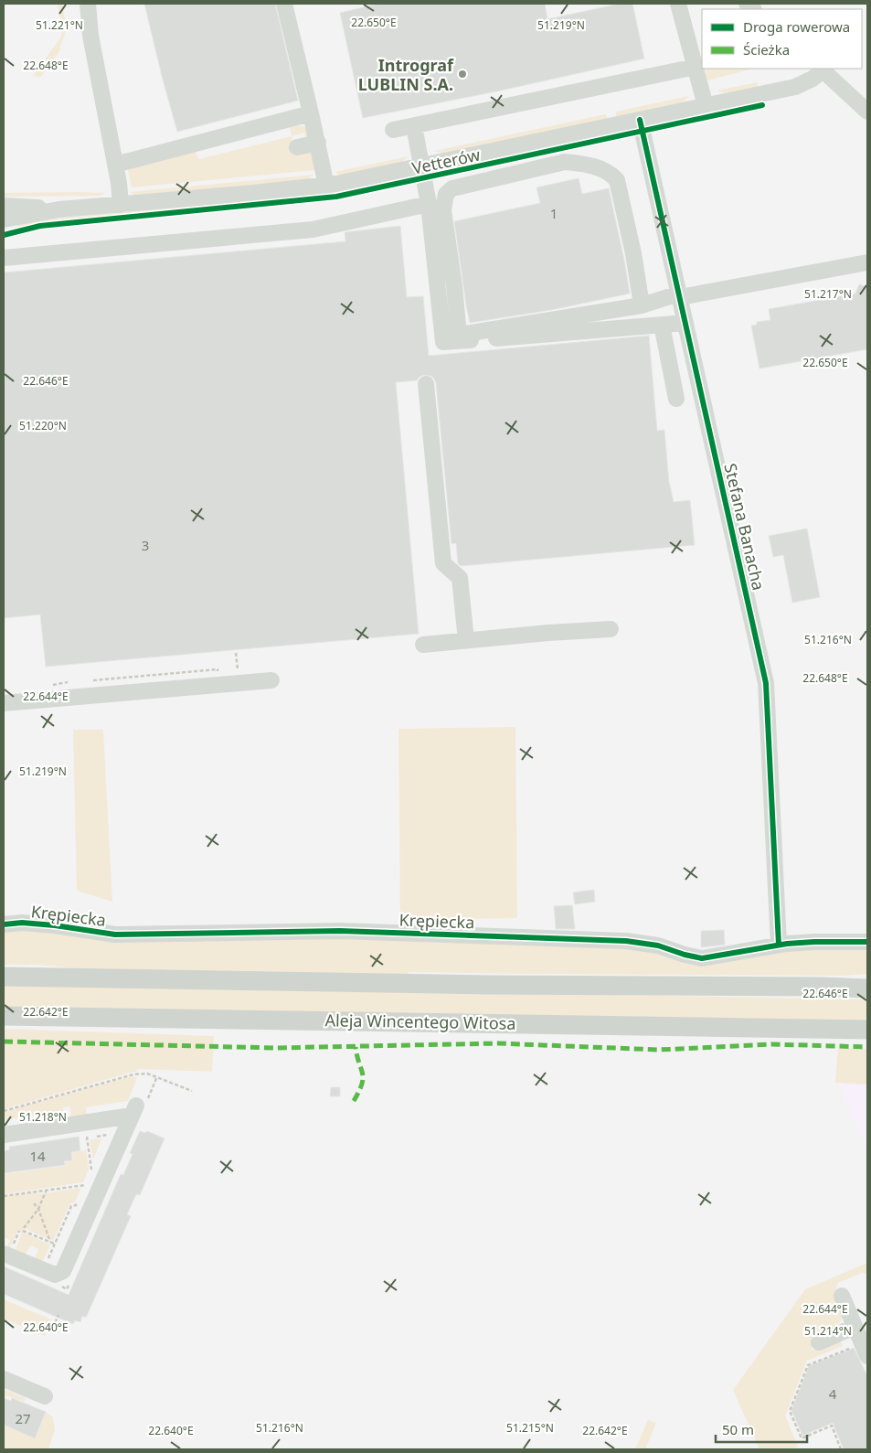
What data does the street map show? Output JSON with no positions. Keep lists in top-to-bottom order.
{
  "streets": {
    "main road": ["Aleja Wincentego Witosa"],
    "street": ["Vetterów", "Stefana Banacha", "Krępiecka"]
  },
  "crossings": [
    ["Vetterów", "Stefana Banacha"],
    ["Stefana Banacha", "Krępiecka"]
  ],
  "places": ["Intrograf LUBLIN S.A."],
  "house_numbers": [
    "1",
    "3",
    "14",
    "4",
    "27"
  ],
  "legend": ["Droga rowerowa", "Ścieżka"],
  "scale_bar": "50 m",
  "coordinates": [
    "22.650°E",
    "51.221°N",
    "51.219°N",
    "22.648°E",
    "51.217°N",
    "22.646°E",
    "51.220°N",
    "51.216°N",
    "22.644°E",
    "22.642°E",
    "51.218°N",
    "22.640°E",
    "51.214°N",
    "51.215°N"
  ]
}
